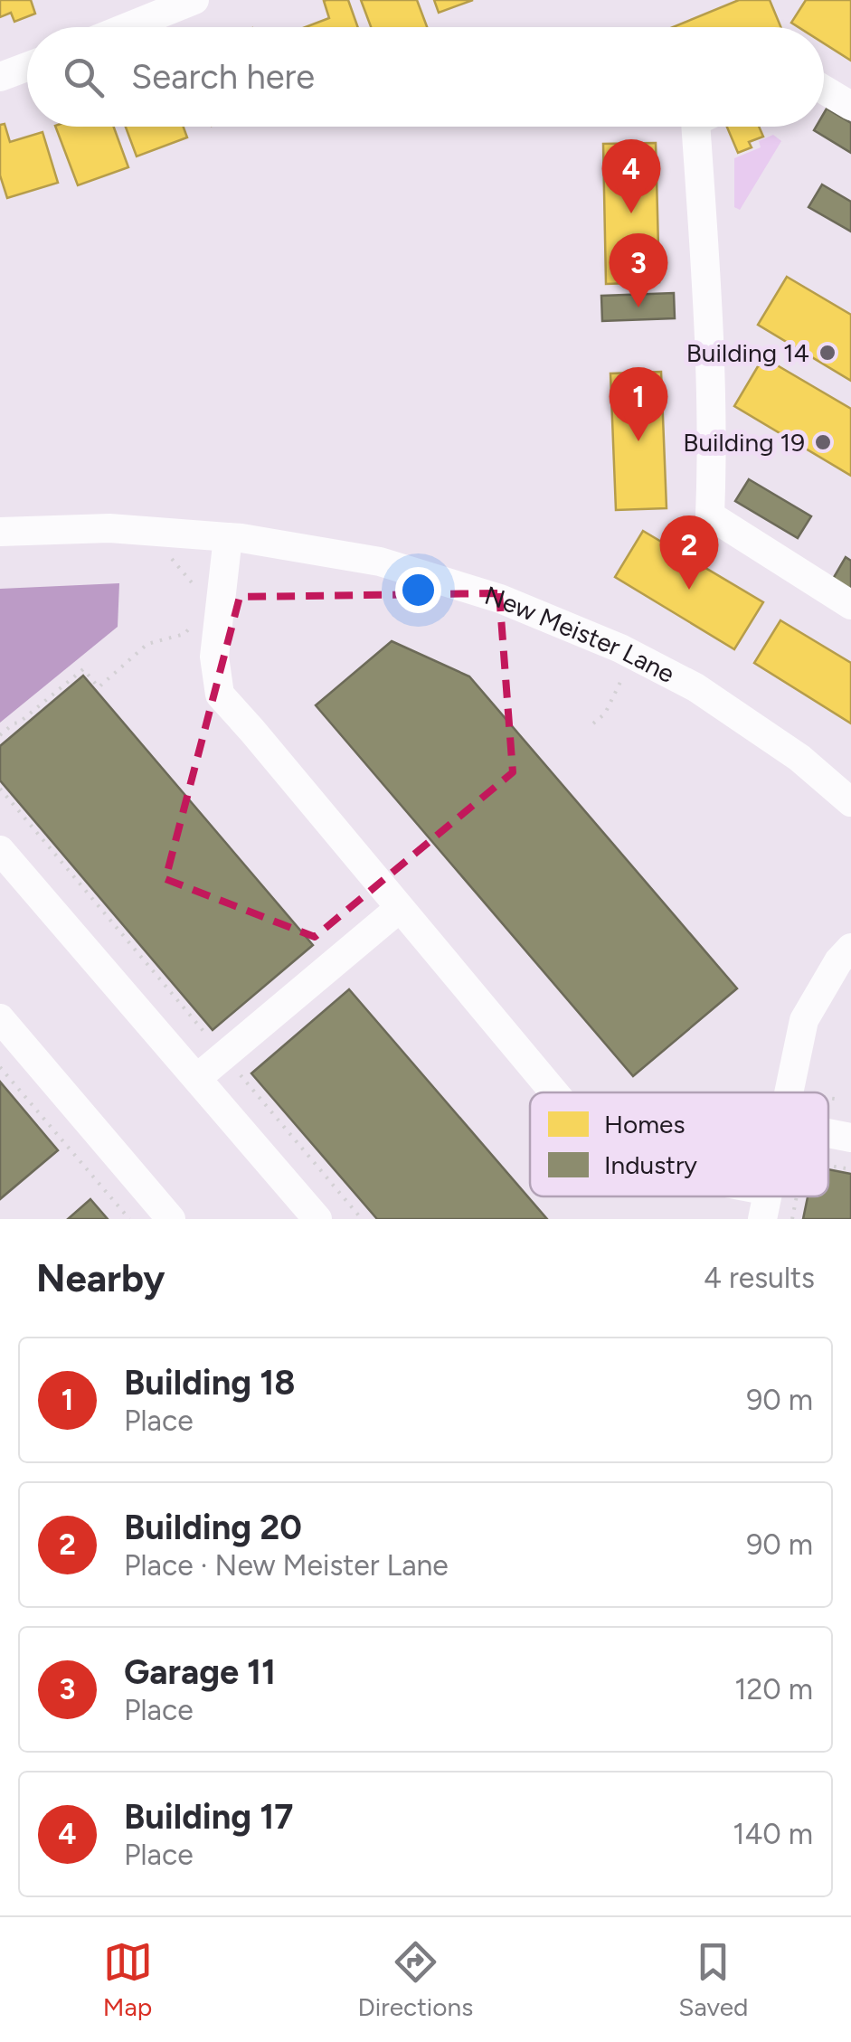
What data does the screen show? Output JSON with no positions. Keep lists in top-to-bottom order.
{
  "streets": {
    "street": ["New Meister Lane"]
  },
  "places": ["Building 14", "Building 19"],
  "legend": ["Homes", "Industry"],
  "page": {
    "search": "Search here",
    "pins": [
      "4",
      "3",
      "1",
      "2"
    ],
    "heading": ["Nearby", "4 results"],
    "list": [
      {
        "mark": "1",
        "name": "Building 18",
        "note": "Place",
        "value": "90 m"
      },
      {
        "mark": "2",
        "name": "Building 20",
        "note": "Place · New Meister Lane",
        "value": "90 m"
      },
      {
        "mark": "3",
        "name": "Garage 11",
        "note": "Place",
        "value": "120 m"
      },
      {
        "mark": "4",
        "name": "Building 17",
        "note": "Place",
        "value": "140 m"
      }
    ],
    "nav": ["Map", "Directions", "Saved"]
  }
}
